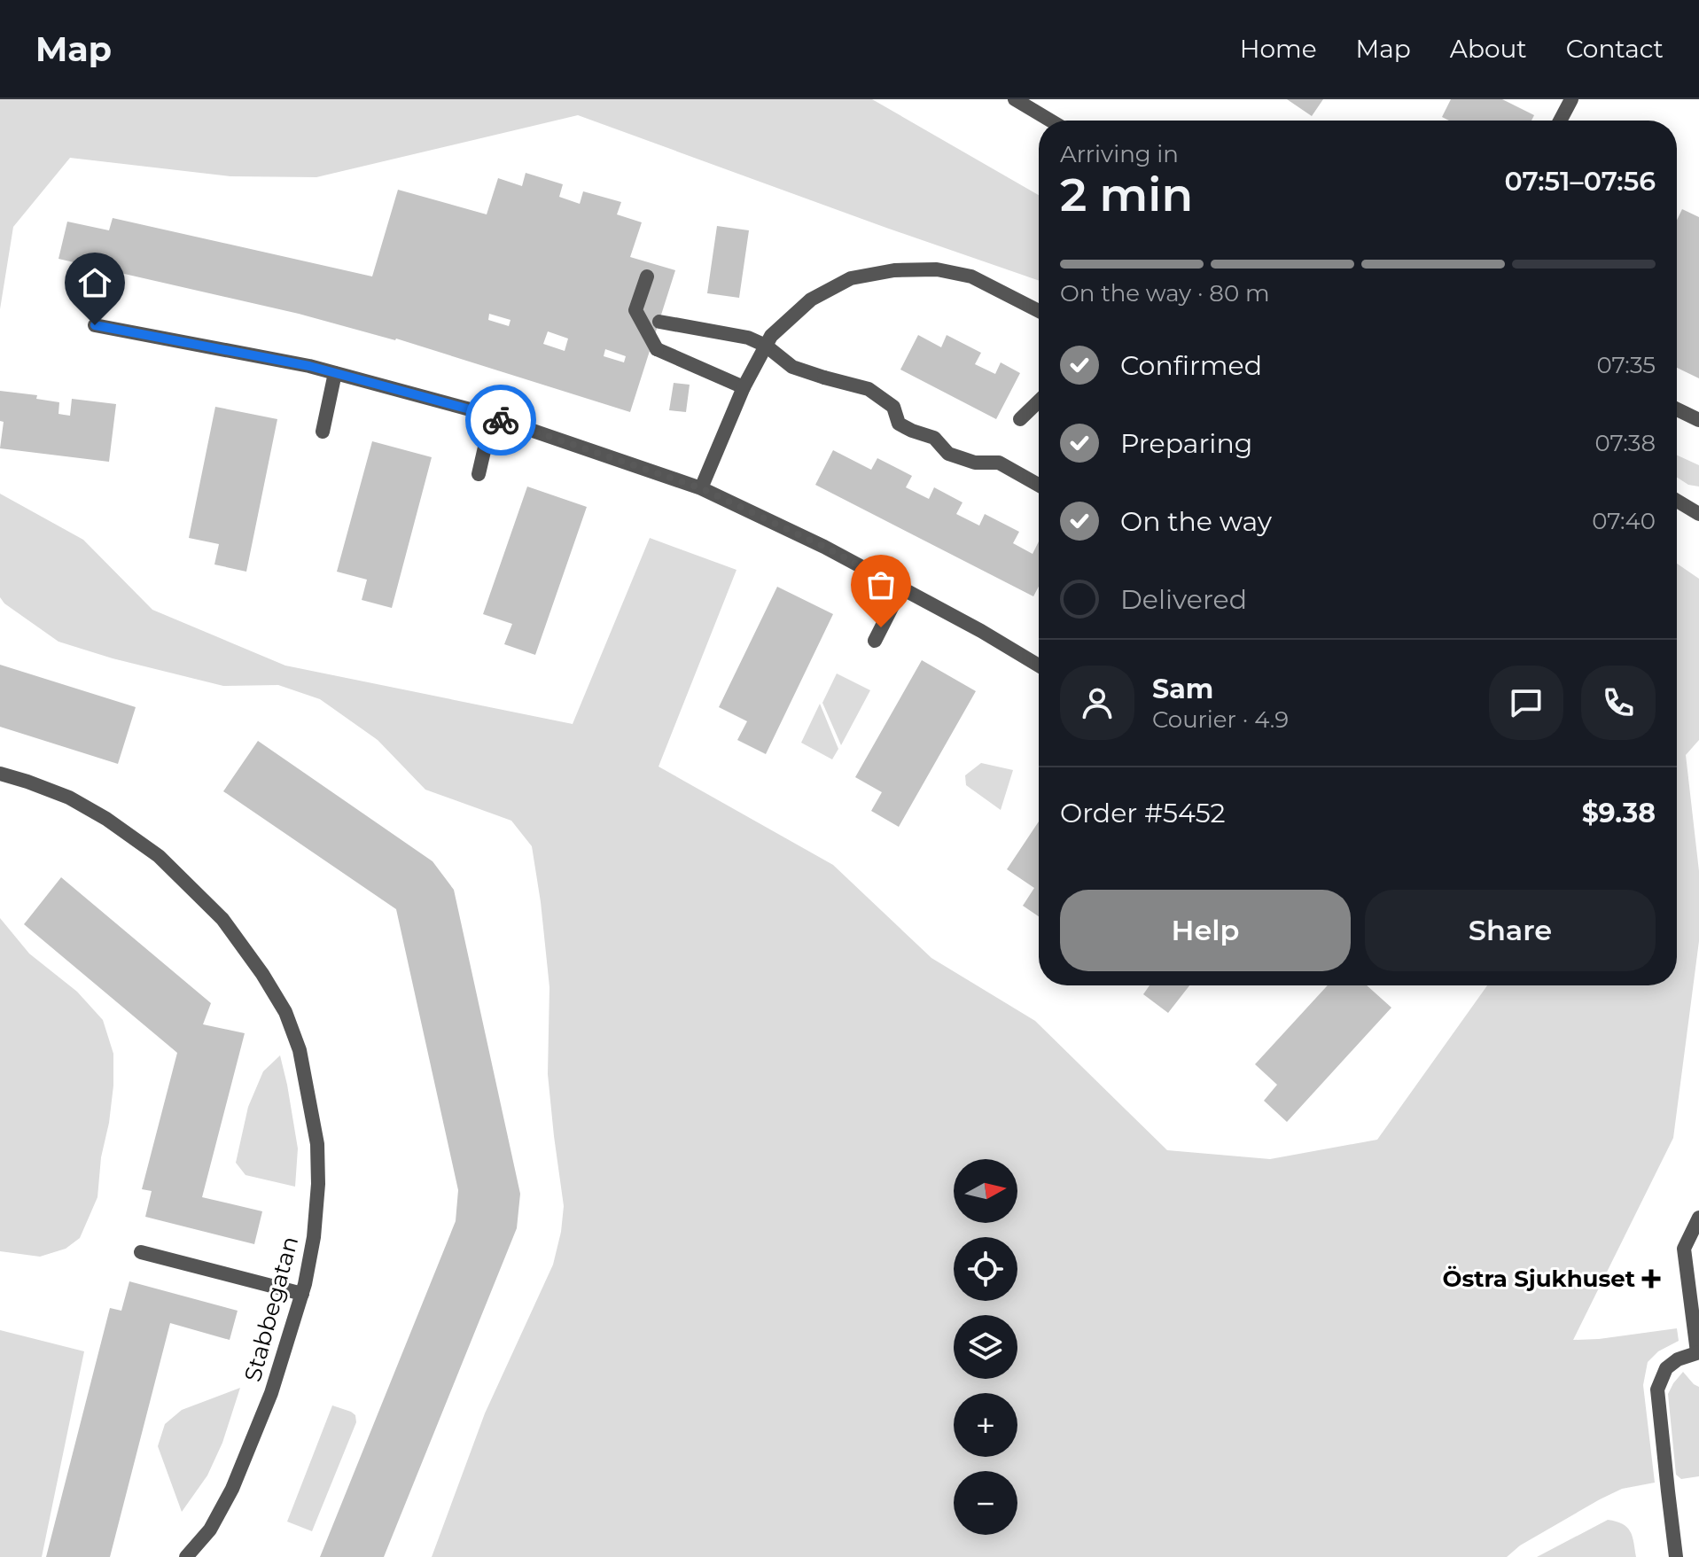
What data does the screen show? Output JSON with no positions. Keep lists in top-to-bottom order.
{
  "streets": {
    "street": ["Stabbegatan"]
  },
  "places": {
    "health": ["Östra Sjukhuset"]
  },
  "north": "right",
  "page": {
    "header": "Map",
    "nav": [
      "Home",
      "Map",
      "About",
      "Contact"
    ],
    "heading": ["2 min", "Arriving in", "07:51–07:56"],
    "panel": [
      "Sam",
      "Courier · 4.9",
      "Order #5452",
      "$9.38"
    ],
    "bar": "On the way · 80 m",
    "list": [
      ["Confirmed", "07:35"],
      ["Preparing", "07:38"],
      ["On the way", "07:40"],
      "Delivered"
    ],
    "buttons": ["Help", "Share"],
    "map_buttons": ["+", "−"]
  }
}
